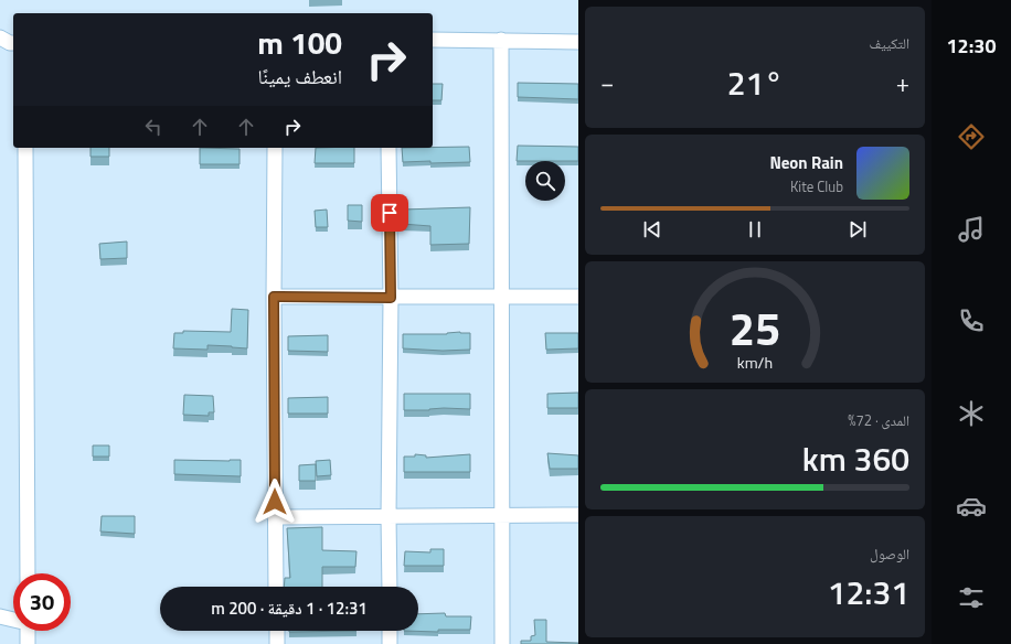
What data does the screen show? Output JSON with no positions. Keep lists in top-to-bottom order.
{
  "page": {
    "tabs": "12:30",
    "tile": [
      "التكييف",
      ["المدى · 72%", "360 km"],
      ["الوصول", "12:31"]
    ],
    "turn": ["100 m", "انعطف يمينًا"],
    "heat": ["−", "21°", "+"],
    "song": ["Neon Rain", "Kite Club"],
    "limit": "30",
    "trip": "12:31 · 1 دقيقة · 200 m",
    "gauge": ["25", "km/h"]
  }
}
